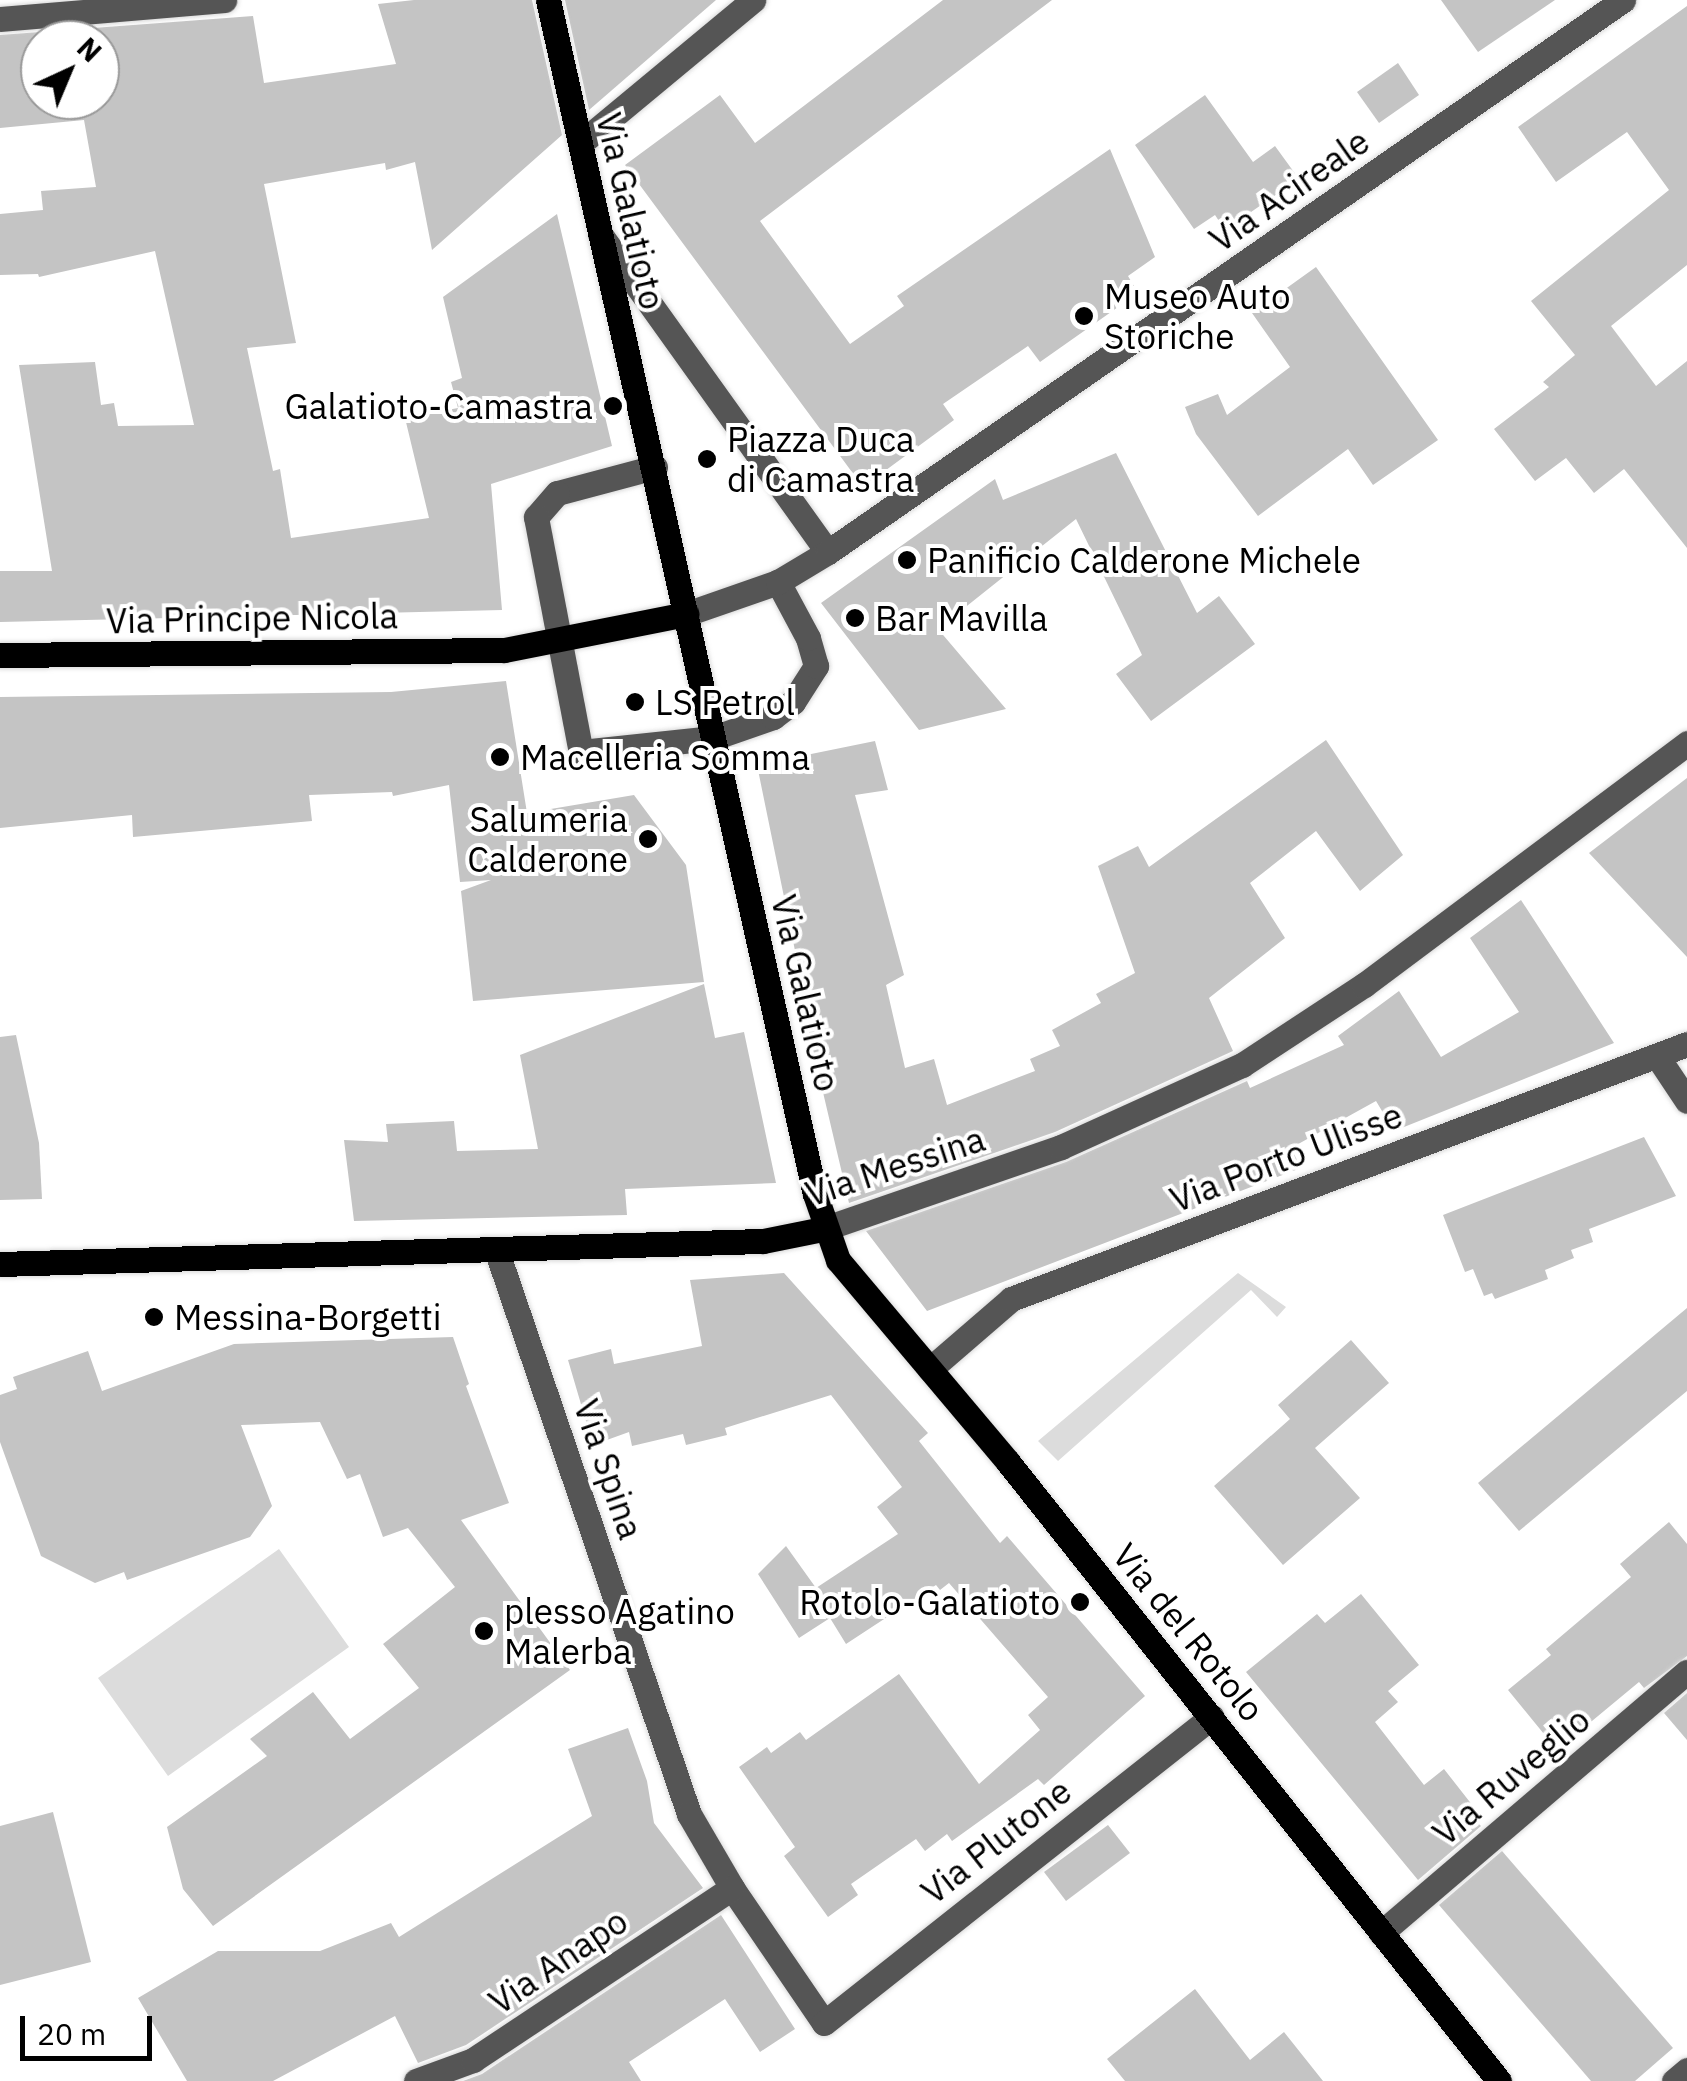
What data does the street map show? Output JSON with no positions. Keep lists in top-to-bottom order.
{
  "streets": {
    "main road": [
      "Via Galatioto",
      "Via Principe Nicola",
      "Via Messina",
      "Via del Rotolo"
    ],
    "street": [
      "Via Acireale",
      "Via Porto Ulisse",
      "Via Spina",
      "Via Ruveglio",
      "Via Plutone",
      "Via Anapo"
    ]
  },
  "crossings": [
    ["Via Acireale", "Via Galatioto"],
    ["Via Acireale", "Via Principe Nicola"],
    ["Via Galatioto", "Via Principe Nicola"],
    ["Via Galatioto", "Via Messina"],
    ["Via Galatioto", "Via del Rotolo"],
    ["Via Porto Ulisse", "Via del Rotolo"],
    ["Via Messina", "Via Spina"],
    ["Via Messina", "Via del Rotolo"],
    ["Via Spina", "Via Plutone"],
    ["Via Spina", "Via Anapo"],
    ["Via del Rotolo", "Via Ruveglio"],
    ["Via del Rotolo", "Via Plutone"]
  ],
  "places": [
    "Museo Auto Storiche",
    "Galatioto-Camastra",
    "Piazza Duca di Camastra",
    "Panificio Calderone Michele",
    "Bar Mavilla",
    "LS Petrol",
    "Macelleria Somma",
    "Salumeria Calderone",
    "Messina-Borgetti",
    "Rotolo-Galatioto",
    "plesso Agatino Malerba"
  ],
  "scale_bar": "20 m",
  "north": "top right"
}
